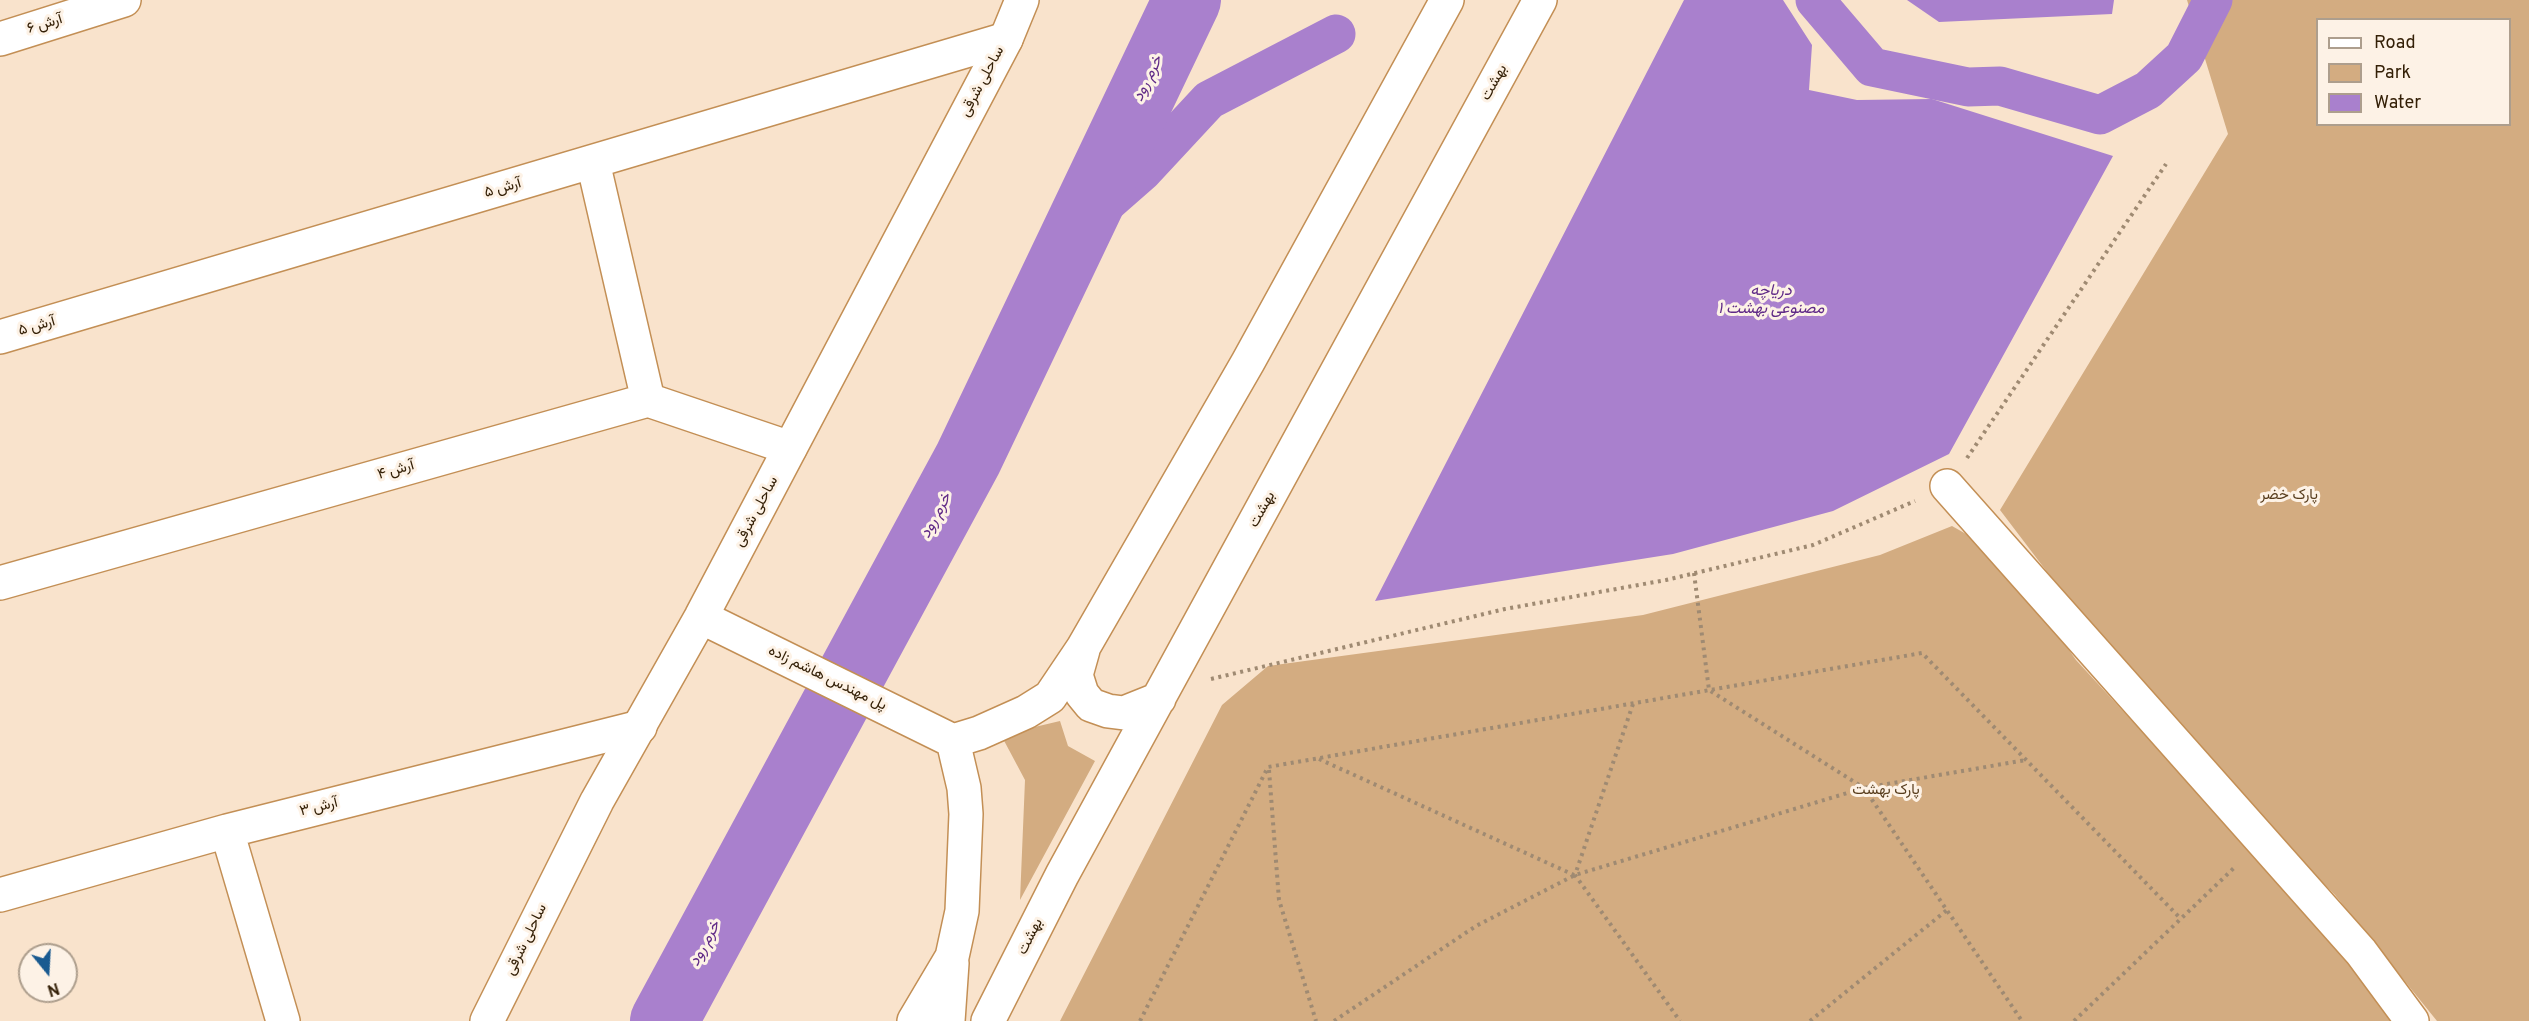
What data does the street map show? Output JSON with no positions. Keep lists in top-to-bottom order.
{
  "streets": {
    "main road": [
      "آرش ۶",
      "ساحلی شرقی",
      "بهشت",
      "آرش ۵",
      "آرش ۴",
      "پل مهندس هاشم زاده",
      "آرش ۳"
    ]
  },
  "crossings": [
    ["ساحلی شرقی", "آرش ۵"],
    ["ساحلی شرقی", "پل مهندس هاشم زاده"],
    ["ساحلی شرقی", "آرش ۳"]
  ],
  "water": ["خرم رود", "دریاچه مصنوعی بهشت ۱"],
  "parks": ["پارک خضر", "پارک بهشت"],
  "legend": ["Road", "Park", "Water"],
  "north": "bottom"
}
